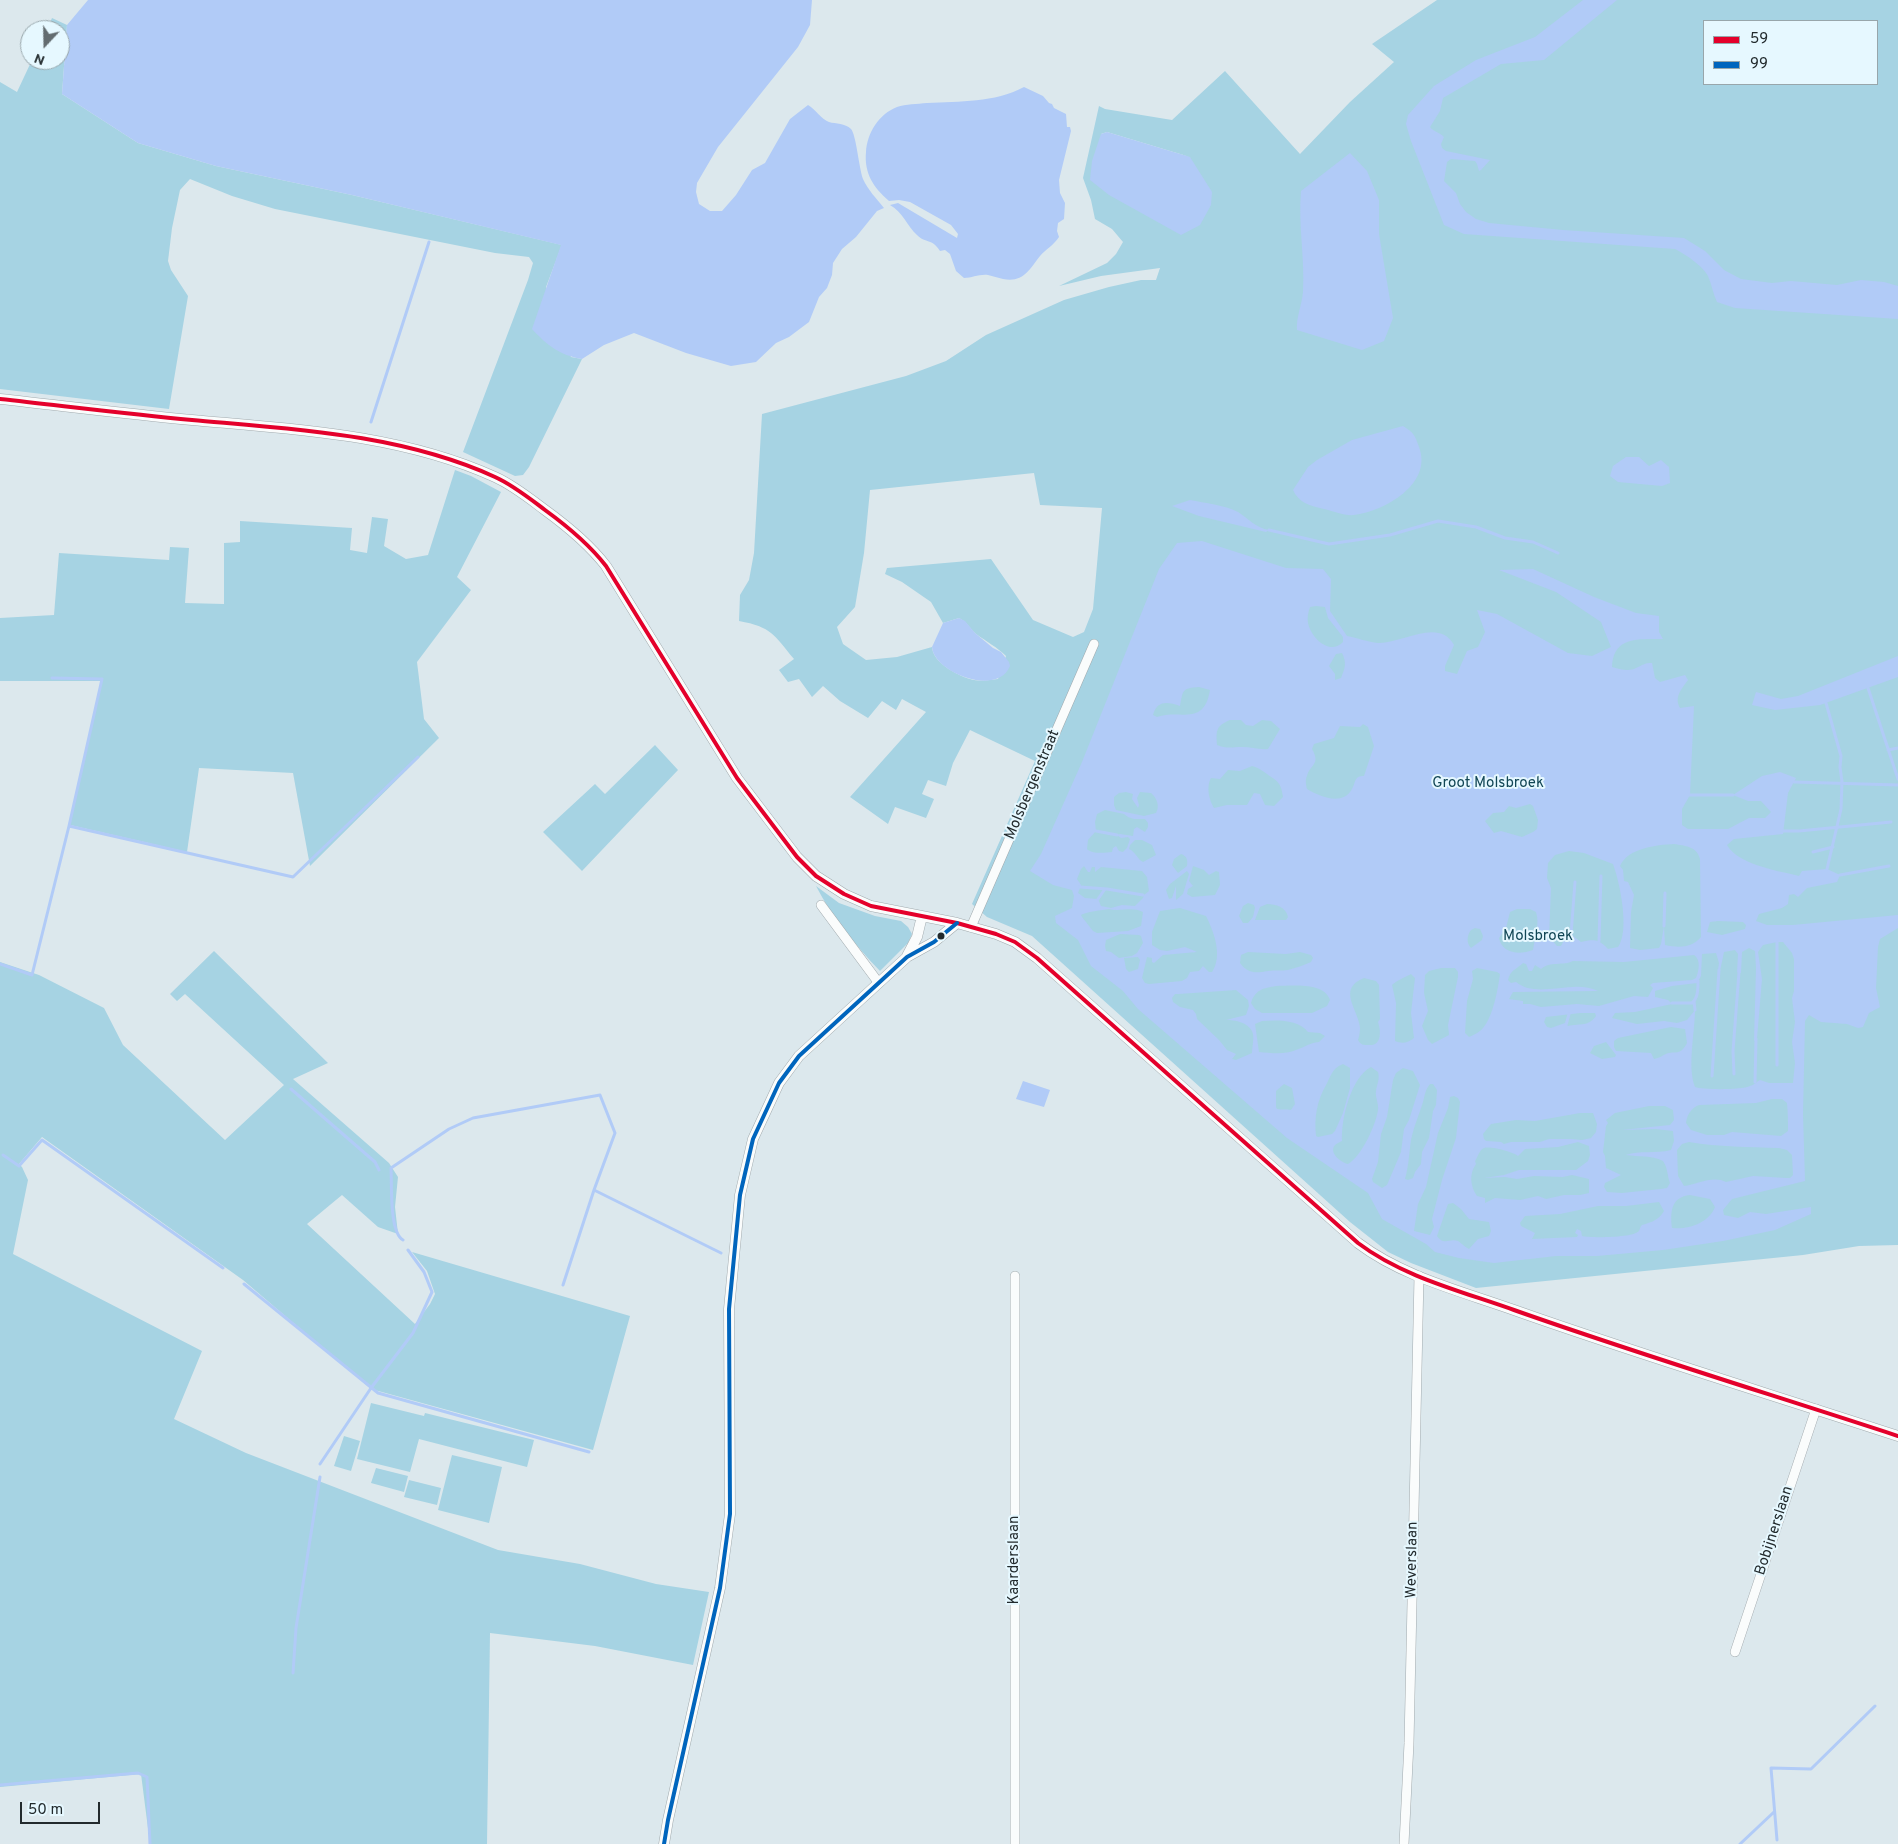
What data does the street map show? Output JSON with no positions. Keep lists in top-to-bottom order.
{
  "streets": {
    "street": [
      "Molsbergenstraat",
      "Bobijnerslaan",
      "Kaarderslaan",
      "Weverslaan"
    ]
  },
  "parks": ["Groot Molsbroek", "Molsbroek"],
  "lines": ["transit line 59", "transit line 99"],
  "legend": ["59", "99"],
  "scale_bar": "50 m",
  "north": "bottom"
}
